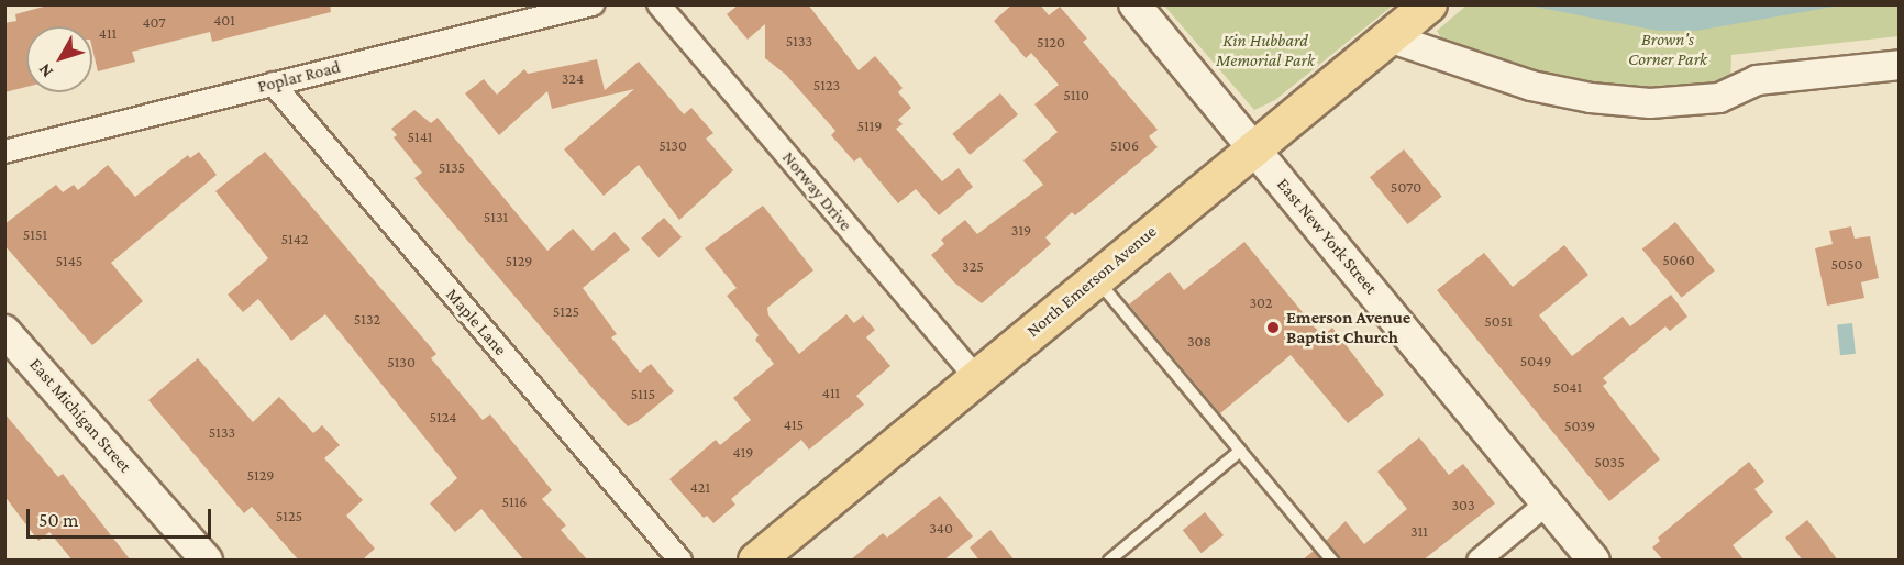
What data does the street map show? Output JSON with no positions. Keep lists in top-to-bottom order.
{
  "streets": {
    "main road": ["East New York Street", "North Emerson Avenue", "East Michigan Street"],
    "street": ["Poplar Road", "Norway Drive", "Maple Lane"]
  },
  "crossings": [
    ["Poplar Road", "Maple Lane"],
    ["Norway Drive", "North Emerson Avenue"],
    ["East New York Street", "North Emerson Avenue"]
  ],
  "parks": ["Brown's Corner Park", "Kin Hubbard Memorial Park"],
  "places": ["Emerson Avenue Baptist Church"],
  "house_numbers": [
    "401",
    "407",
    "411",
    "5133",
    "5120",
    "324",
    "5123",
    "5110",
    "5119",
    "5141",
    "5130",
    "5106",
    "5135",
    "5070",
    "5131",
    "319",
    "5151",
    "5142",
    "5060",
    "5145",
    "5129",
    "5050",
    "325",
    "302",
    "5125",
    "5132",
    "5051",
    "308",
    "5049",
    "5130",
    "5041",
    "411",
    "5115",
    "5124",
    "415",
    "5039",
    "5133",
    "419",
    "5035",
    "5129",
    "421",
    "5116",
    "303",
    "5125",
    "340",
    "311"
  ],
  "scale_bar": "50 m",
  "north": "bottom left"
}
